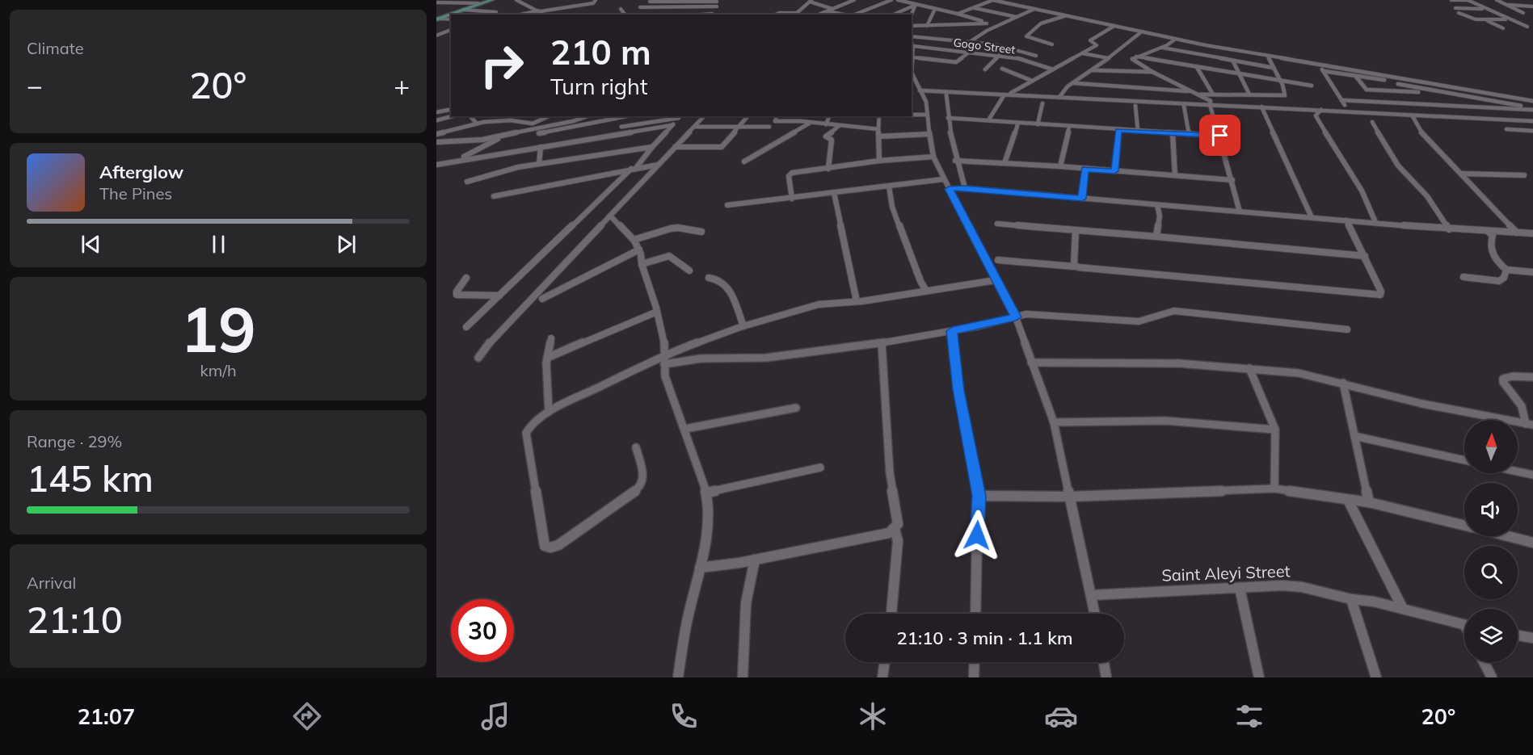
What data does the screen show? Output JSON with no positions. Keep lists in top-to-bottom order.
{
  "streets": {
    "street": ["Gogo Street", "Saint Aleyi Street"]
  },
  "north": "top",
  "page": {
    "tile": [
      "Climate",
      ["19", "km/h"],
      ["Range · 29%", "145 km"],
      ["Arrival", "21:10"]
    ],
    "turn": ["210 m", "Turn right"],
    "heat": ["−", "20°", "+"],
    "song": ["Afterglow", "The Pines"],
    "limit": "30",
    "trip": "21:10 · 3 min · 1.1 km",
    "tabs": ["21:07", "20°"]
  }
}
